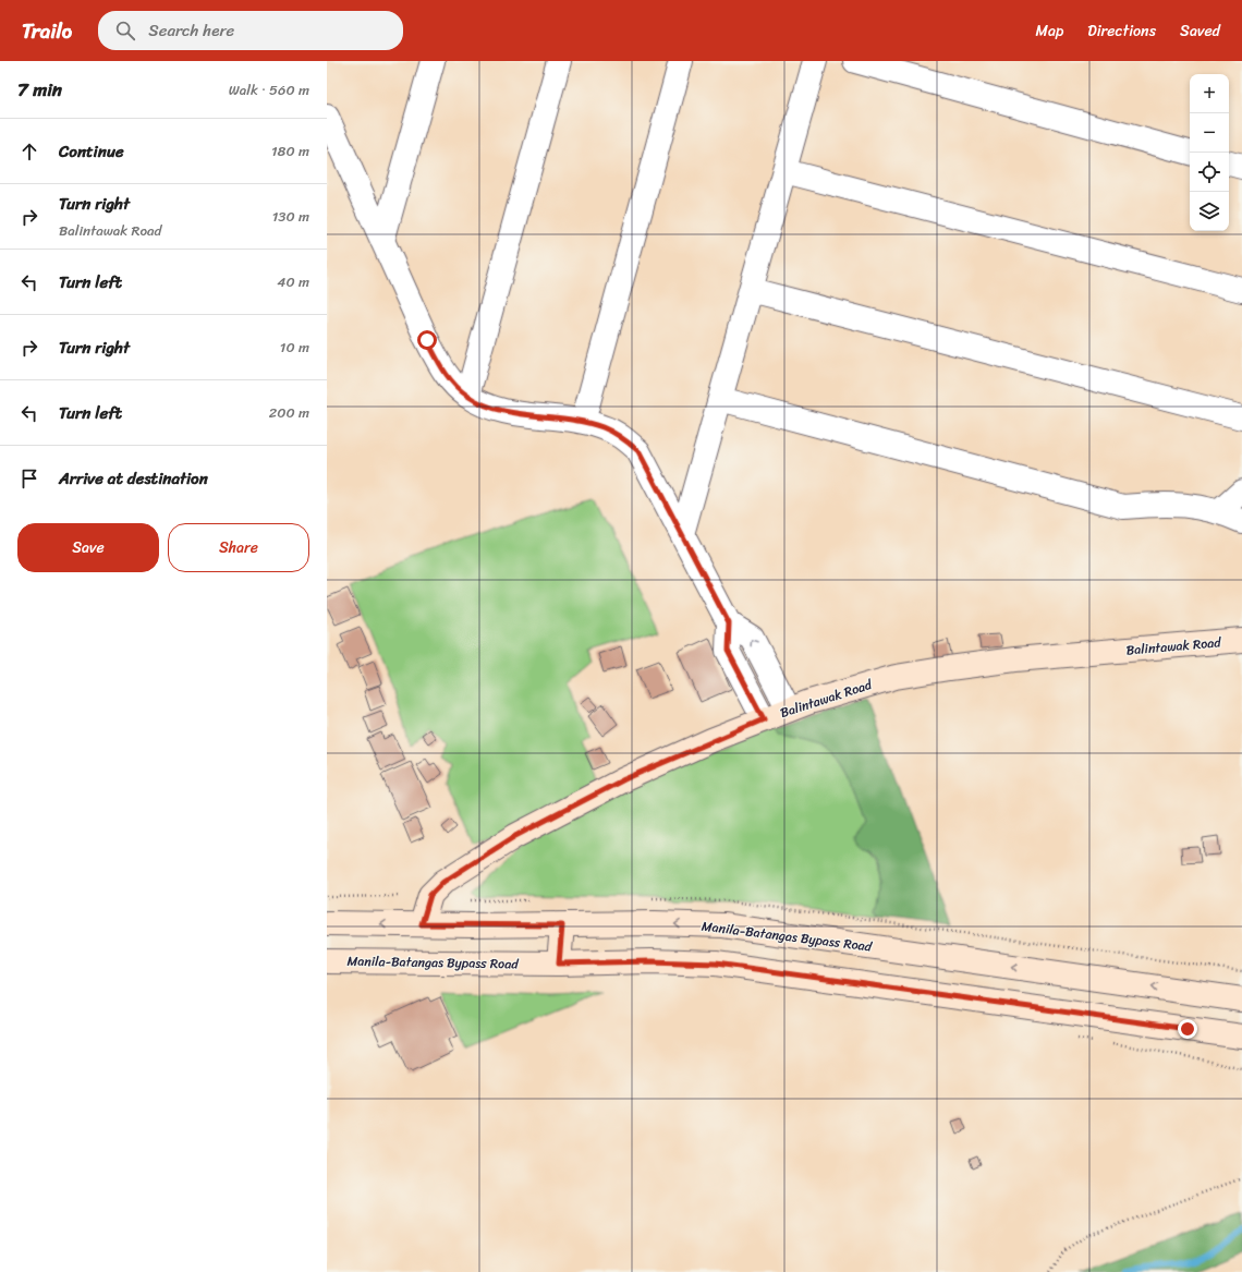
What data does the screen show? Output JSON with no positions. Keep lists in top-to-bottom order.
{
  "streets": {
    "main road": ["Balintawak Road", "Manila-Batangas Bypass Road"]
  },
  "crossings": [
    ["Balintawak Road", "Manila-Batangas Bypass Road"]
  ],
  "page": {
    "header": "Trailo",
    "search": "Search here",
    "nav": ["Map", "Directions", "Saved"],
    "heading": ["7 min", "Walk · 560 m"],
    "map_buttons": ["+", "−"],
    "list": [
      ["Continue", "180 m"],
      ["Turn right", "Balintawak Road", "130 m"],
      ["Turn left", "40 m"],
      ["Turn right", "10 m"],
      ["Turn left", "200 m"],
      "Arrive at destination"
    ],
    "buttons": ["Save", "Share"]
  }
}
